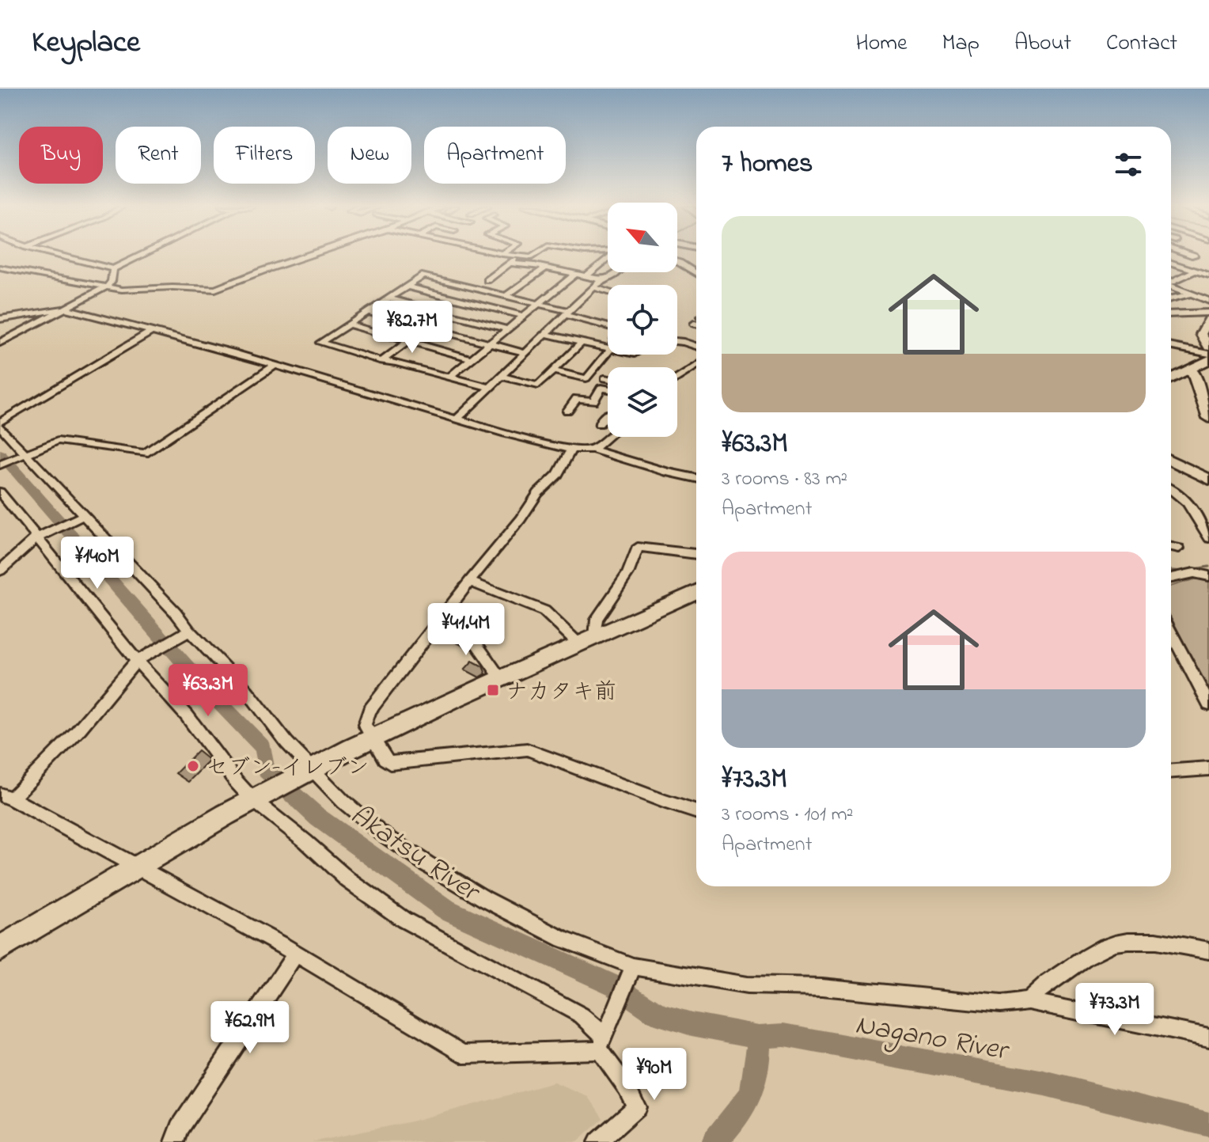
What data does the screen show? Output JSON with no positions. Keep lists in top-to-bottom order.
{
  "water": ["Akatsu River", "Nagano River"],
  "places": {
    "transit": ["ナカタキ前"],
    "other": ["セブン-イレブン"]
  },
  "north": "top left",
  "page": {
    "header": "Keyplace",
    "nav": [
      "Home",
      "Map",
      "About",
      "Contact"
    ],
    "chip": [
      "Buy",
      "Rent",
      "Filters",
      "New",
      "Apartment"
    ],
    "heading": "7 homes",
    "list": [
      {
        "name": "¥63.3M",
        "note": "3 rooms · 83 m² · Apartment"
      },
      {
        "name": "¥73.3M",
        "note": "3 rooms · 101 m² · Apartment"
      }
    ],
    "price": [
      "¥82.7M",
      "¥140M",
      "¥41.4M",
      "¥63.3M",
      "¥73.3M",
      "¥62.9M",
      "¥90M"
    ]
  }
}
